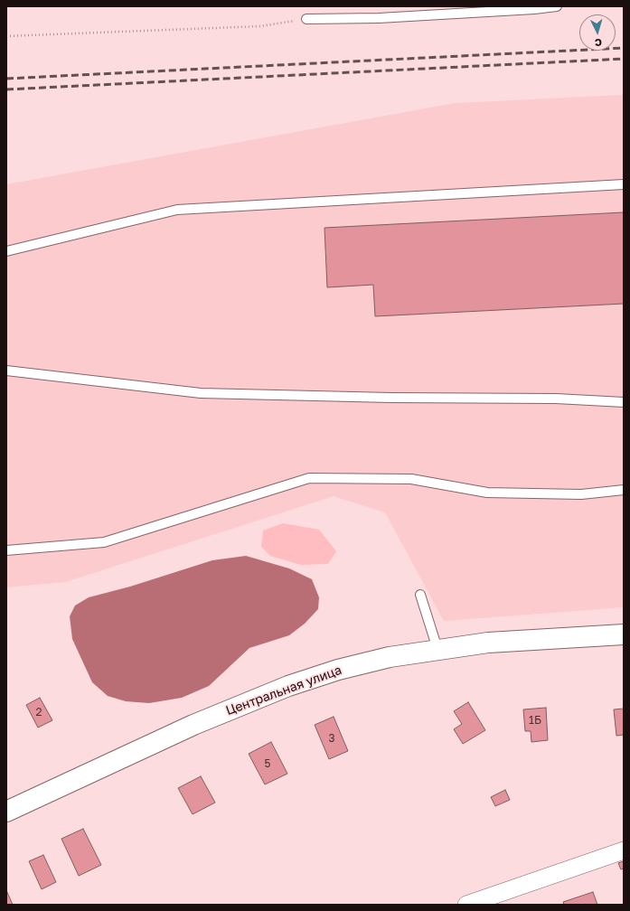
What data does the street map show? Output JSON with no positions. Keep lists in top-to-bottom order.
{
  "streets": {
    "main road": ["Центральная улица"]
  },
  "house_numbers": [
    "2",
    "1Б",
    "3",
    "5"
  ],
  "north": "bottom"
}
